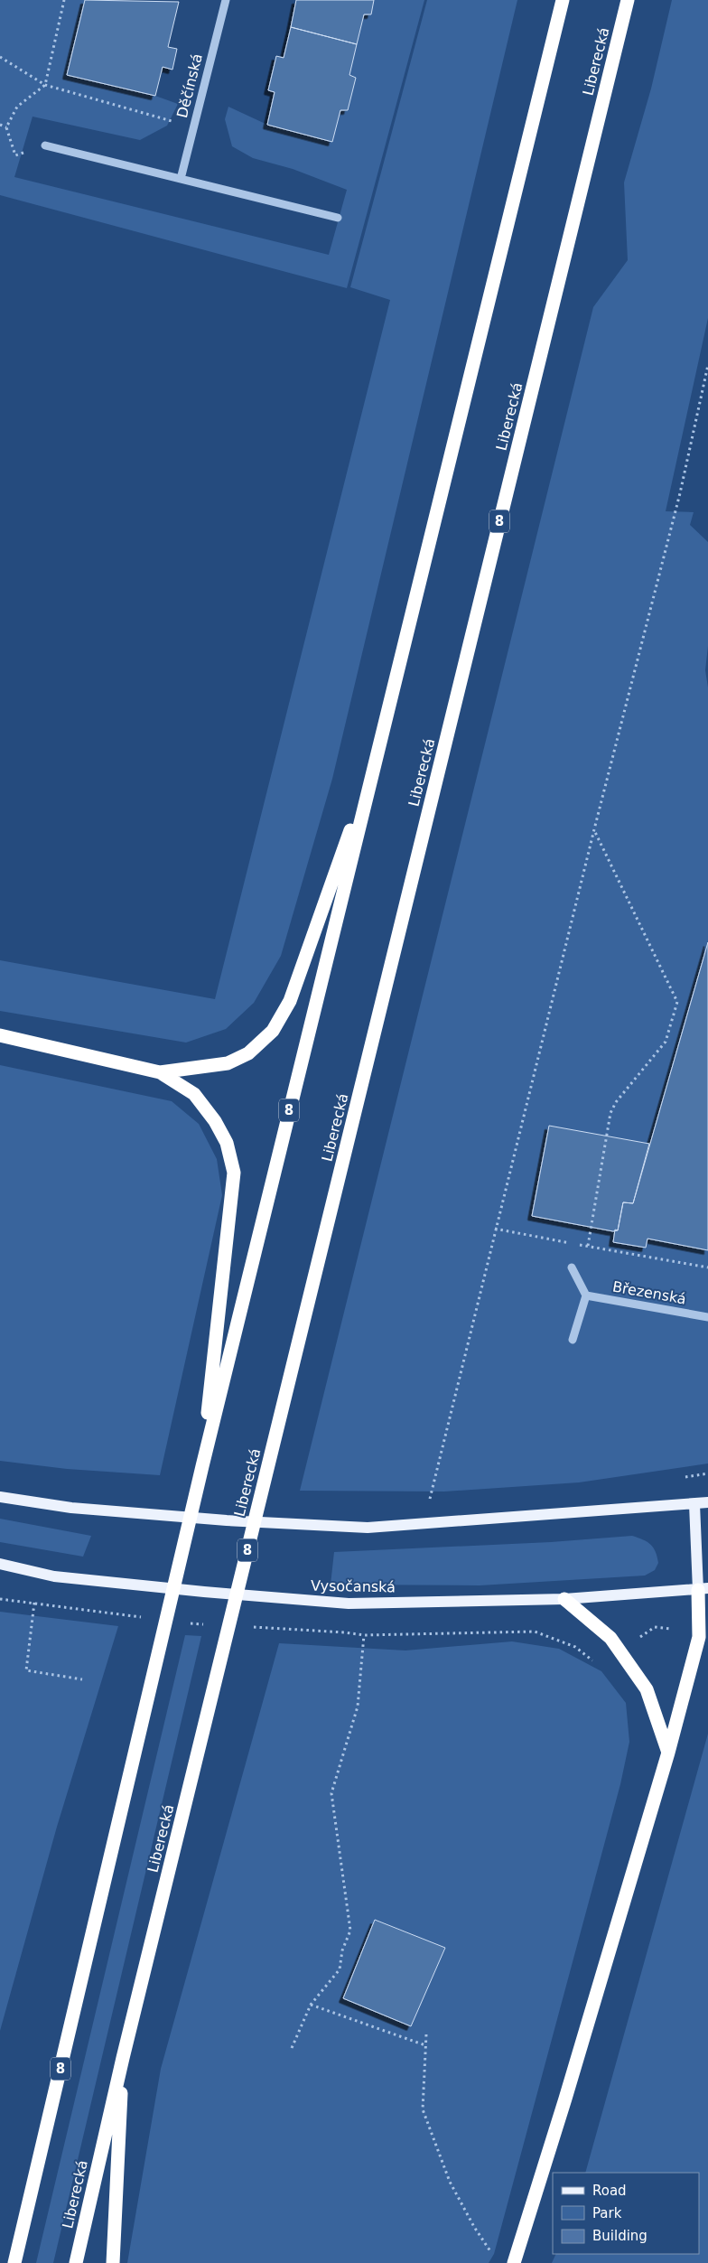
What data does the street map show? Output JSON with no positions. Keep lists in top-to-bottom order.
{
  "streets": {
    "highway": ["Liberecká", "8"],
    "main road": ["Vysočanská"],
    "street": ["Děčínská", "Březenská"]
  },
  "legend": ["Road", "Park", "Building"]
}
